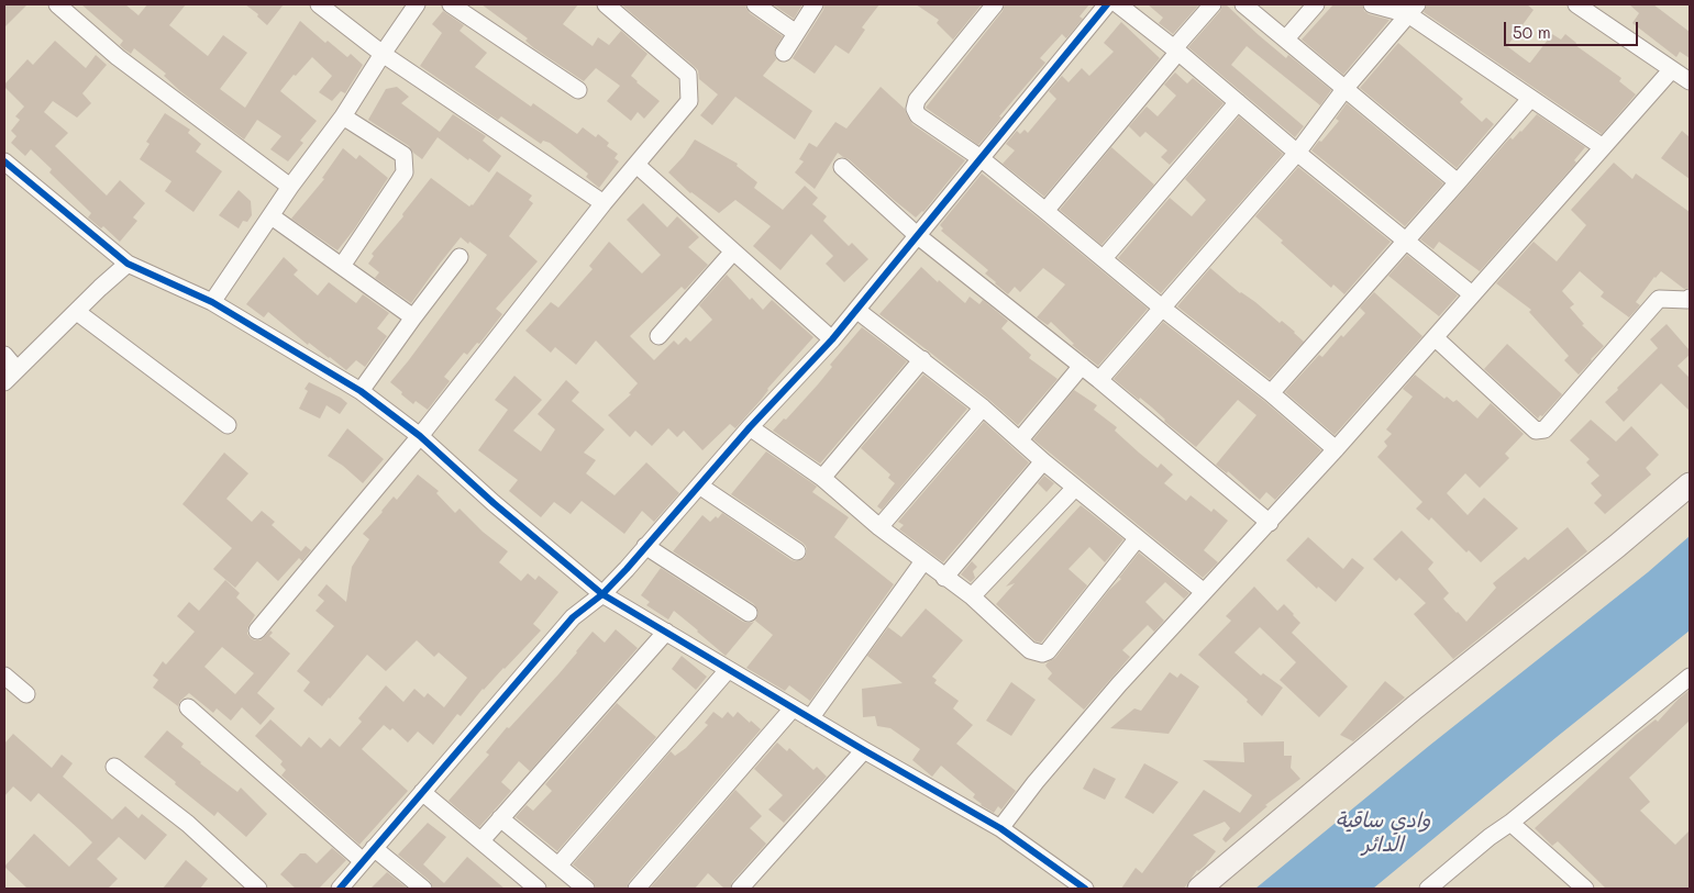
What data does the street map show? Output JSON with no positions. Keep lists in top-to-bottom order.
{
  "water": ["وادي ساقية الدائر"],
  "scale_bar": "50 m"
}
